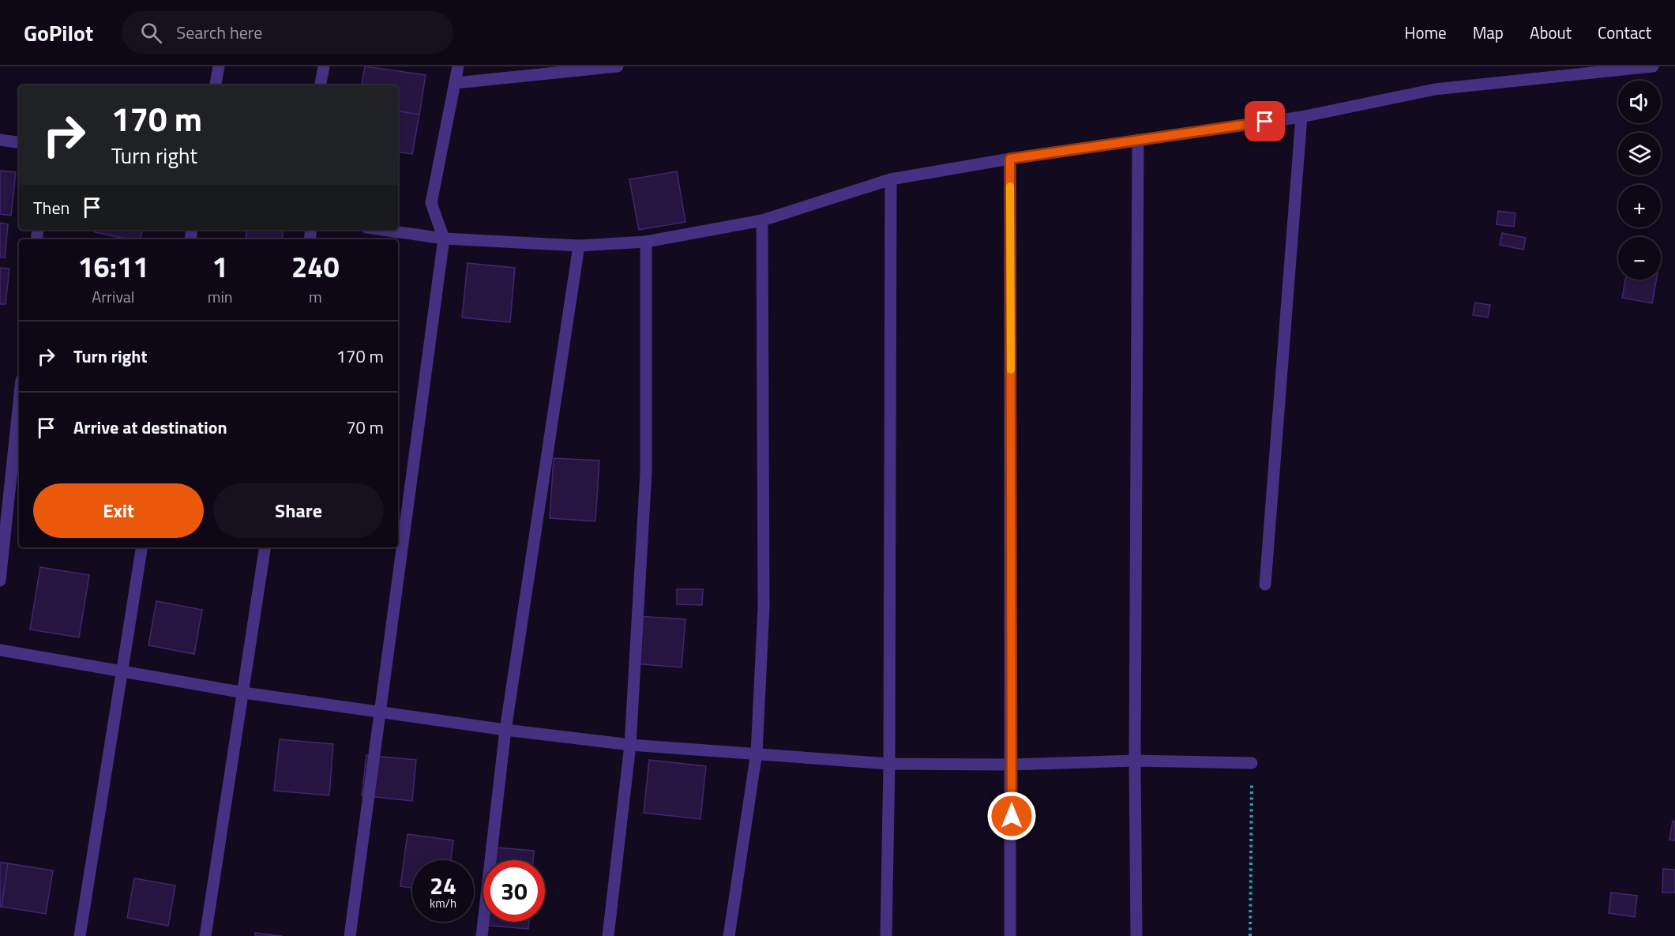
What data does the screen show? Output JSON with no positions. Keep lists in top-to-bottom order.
{
  "page": {
    "header": "GoPilot",
    "search": "Search here",
    "nav": [
      "Home",
      "Map",
      "About",
      "Contact"
    ],
    "map_buttons": ["+", "−"],
    "turn": ["170 m", "Turn right"],
    "then": "Then",
    "eta": [
      "16:11",
      "Arrival",
      "1",
      "min",
      "240",
      "m"
    ],
    "list": [
      {
        "name": "Turn right",
        "value": "170 m"
      },
      {
        "name": "Arrive at destination",
        "value": "70 m"
      }
    ],
    "buttons": ["Exit", "Share"],
    "speed": "24 km/h",
    "limit": "30"
  }
}
